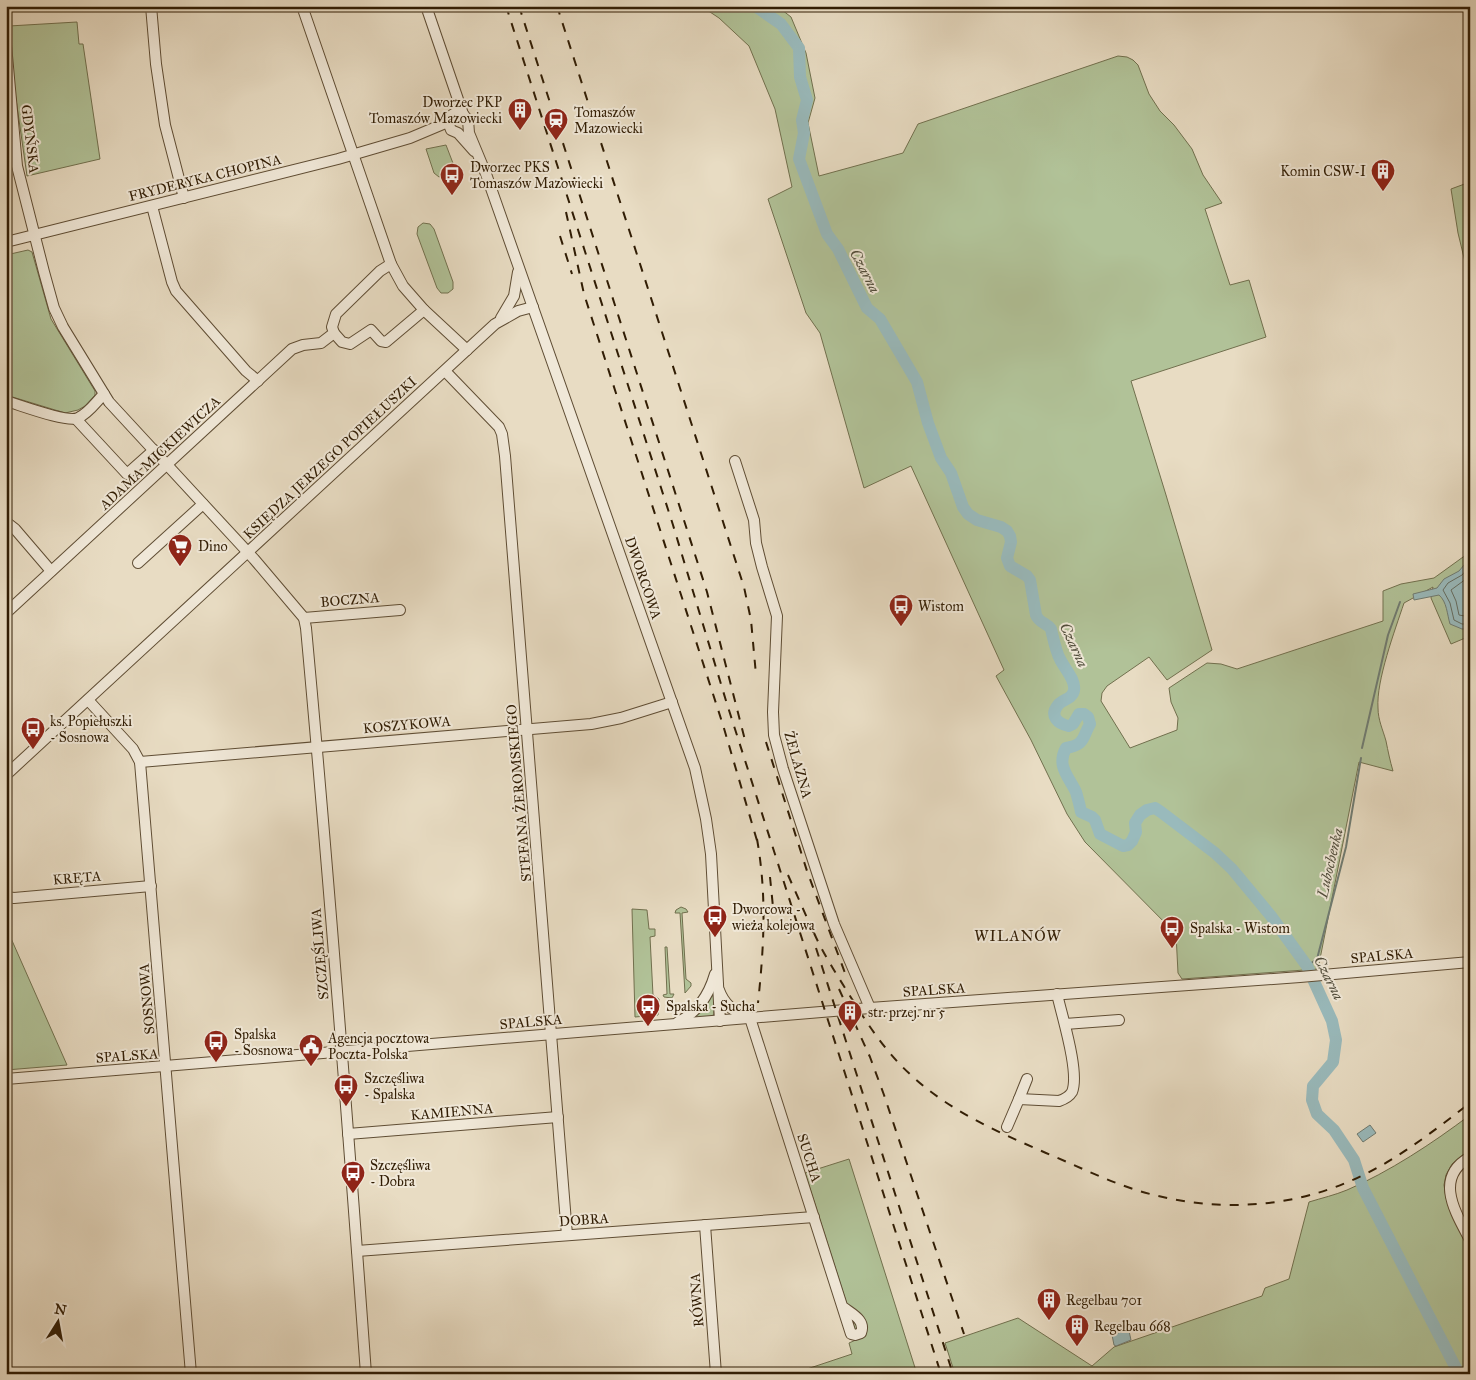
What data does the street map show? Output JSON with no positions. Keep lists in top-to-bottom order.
{
  "streets": {
    "street": [
      "GDYŃSKA",
      "FRYDERYKA CHOPINA",
      "ADAMA MICKIEWICZA",
      "KSIĘDZA JERZEGO POPIEŁUSZKI",
      "DWORCOWA",
      "BOCZNA",
      "KOSZYKOWA",
      "ŻELAZNA",
      "STEFANA ŻEROMSKIEGO",
      "KRĘTA",
      "SZCZĘŚLIWA",
      "SPALSKA",
      "SOSNOWA",
      "KAMIENNA",
      "SUCHA",
      "DOBRA",
      "RÓWNA"
    ]
  },
  "crossings": [
    ["GDYŃSKA", "FRYDERYKA CHOPINA"],
    ["GDYŃSKA", "ADAMA MICKIEWICZA"],
    ["GDYŃSKA", "KSIĘDZA JERZEGO POPIEŁUSZKI"],
    ["FRYDERYKA CHOPINA", "DWORCOWA"],
    ["KSIĘDZA JERZEGO POPIEŁUSZKI", "DWORCOWA"],
    ["KSIĘDZA JERZEGO POPIEŁUSZKI", "STEFANA ŻEROMSKIEGO"],
    ["KSIĘDZA JERZEGO POPIEŁUSZKI", "SOSNOWA"],
    ["DWORCOWA", "KOSZYKOWA"],
    ["DWORCOWA", "SPALSKA"],
    ["BOCZNA", "SZCZĘŚLIWA"],
    ["KOSZYKOWA", "STEFANA ŻEROMSKIEGO"],
    ["KOSZYKOWA", "SZCZĘŚLIWA"],
    ["KOSZYKOWA", "SOSNOWA"],
    ["ŻELAZNA", "SPALSKA"],
    ["STEFANA ŻEROMSKIEGO", "SPALSKA"],
    ["STEFANA ŻEROMSKIEGO", "KAMIENNA"],
    ["STEFANA ŻEROMSKIEGO", "DOBRA"],
    ["KRĘTA", "SOSNOWA"],
    ["SZCZĘŚLIWA", "SPALSKA"],
    ["SZCZĘŚLIWA", "KAMIENNA"],
    ["SZCZĘŚLIWA", "DOBRA"],
    ["SPALSKA", "SOSNOWA"],
    ["SPALSKA", "SUCHA"],
    ["SUCHA", "DOBRA"],
    ["DOBRA", "RÓWNA"]
  ],
  "districts": ["WILANÓW"],
  "water": ["Czarna", "Lubochenka"],
  "places": {
    "building": [
      "Dworzec PKP Tomaszów Mazowiecki",
      "Komin CSW-I",
      "str. przej. nr 5",
      "Regelbau 701",
      "Regelbau 668"
    ],
    "station": ["Tomaszów Mazowiecki"],
    "bus stop": [
      "Dworzec PKS Tomaszów Mazowiecki",
      "Wistom",
      "ks. Popiełuszki - Sosnowa",
      "Dworcowa - wieża kolejowa",
      "Spalska - Wistom",
      "Spalska - Sucha",
      "Spalska - Sosnowa",
      "Szczęśliwa - Spalska",
      "Szczęśliwa - Dobra"
    ],
    "supermarket": ["Dino"],
    "public building": ["Agencja pocztowa Poczta-Polska"]
  },
  "north": "top"
}
